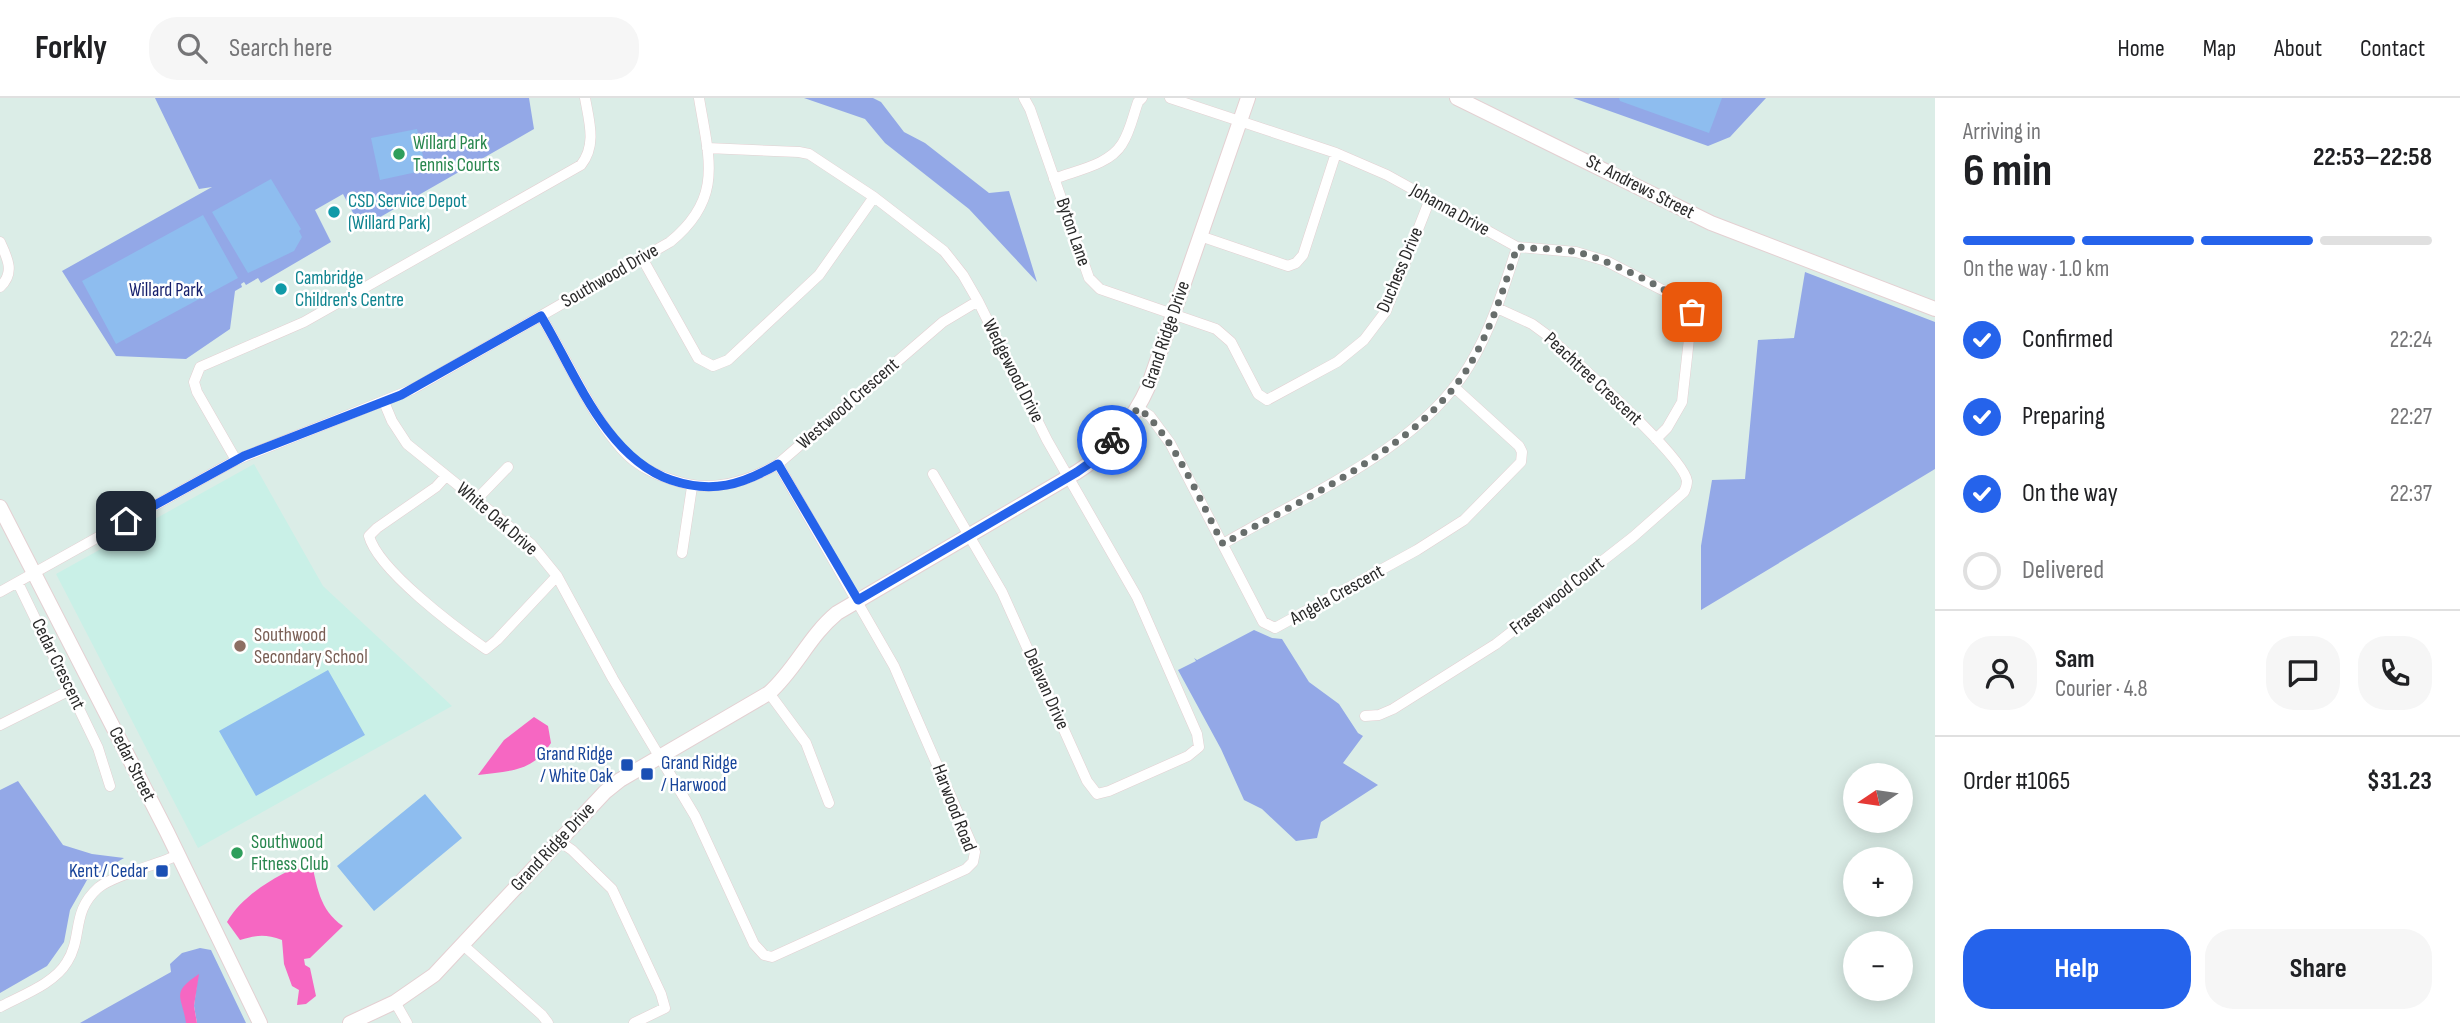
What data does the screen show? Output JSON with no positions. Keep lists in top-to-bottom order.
{
  "streets": {
    "street": [
      "St. Andrews Street",
      "Johanna Drive",
      "Byton Lane",
      "Duchess Drive",
      "Southwood Drive",
      "Grand Ridge Drive",
      "Wedgewood Drive",
      "Peachtree Crescent",
      "Westwood Crescent",
      "White Oak Drive",
      "Angela Crescent",
      "Fraserwood Court",
      "Cedar Crescent",
      "Delavan Drive",
      "Cedar Street",
      "Harwood Road"
    ]
  },
  "crossings": [
    ["Johanna Drive", "Duchess Drive"],
    ["Johanna Drive", "Grand Ridge Drive"],
    ["Johanna Drive", "Peachtree Crescent"],
    ["Byton Lane", "Duchess Drive"],
    ["Byton Lane", "Grand Ridge Drive"],
    ["Duchess Drive", "Grand Ridge Drive"],
    ["Southwood Drive", "Wedgewood Drive"],
    ["Southwood Drive", "Westwood Crescent"],
    ["Southwood Drive", "White Oak Drive"],
    ["Southwood Drive", "Cedar Crescent"],
    ["Southwood Drive", "Cedar Street"],
    ["Grand Ridge Drive", "Wedgewood Drive"],
    ["Grand Ridge Drive", "White Oak Drive"],
    ["Grand Ridge Drive", "Angela Crescent"],
    ["Grand Ridge Drive", "Delavan Drive"],
    ["Grand Ridge Drive", "Harwood Road"],
    ["Wedgewood Drive", "Westwood Crescent"],
    ["Wedgewood Drive", "Delavan Drive"],
    ["Peachtree Crescent", "Fraserwood Court"],
    ["Westwood Crescent", "Harwood Road"],
    ["White Oak Drive", "Harwood Road"]
  ],
  "parks": ["Willard Park"],
  "places": {
    "other": [
      "Willard Park Tennis Courts",
      "CSD Service Depot (Willard Park)",
      "Cambridge Children's Centre",
      "Southwood Secondary School",
      "Southwood Fitness Club"
    ],
    "transit": ["Grand Ridge / White Oak", "Grand Ridge / Harwood", "Kent / Cedar"]
  },
  "north": "left",
  "page": {
    "header": "Forkly",
    "search": "Search here",
    "nav": [
      "Home",
      "Map",
      "About",
      "Contact"
    ],
    "heading": ["6 min", "Arriving in", "22:53–22:58"],
    "panel": [
      "Sam",
      "Courier · 4.8",
      "Order #1065",
      "$31.23"
    ],
    "bar": "On the way · 1.0 km",
    "list": [
      ["Confirmed", "22:24"],
      ["Preparing", "22:27"],
      ["On the way", "22:37"],
      "Delivered"
    ],
    "map_buttons": ["+", "−"],
    "buttons": ["Help", "Share"]
  }
}
